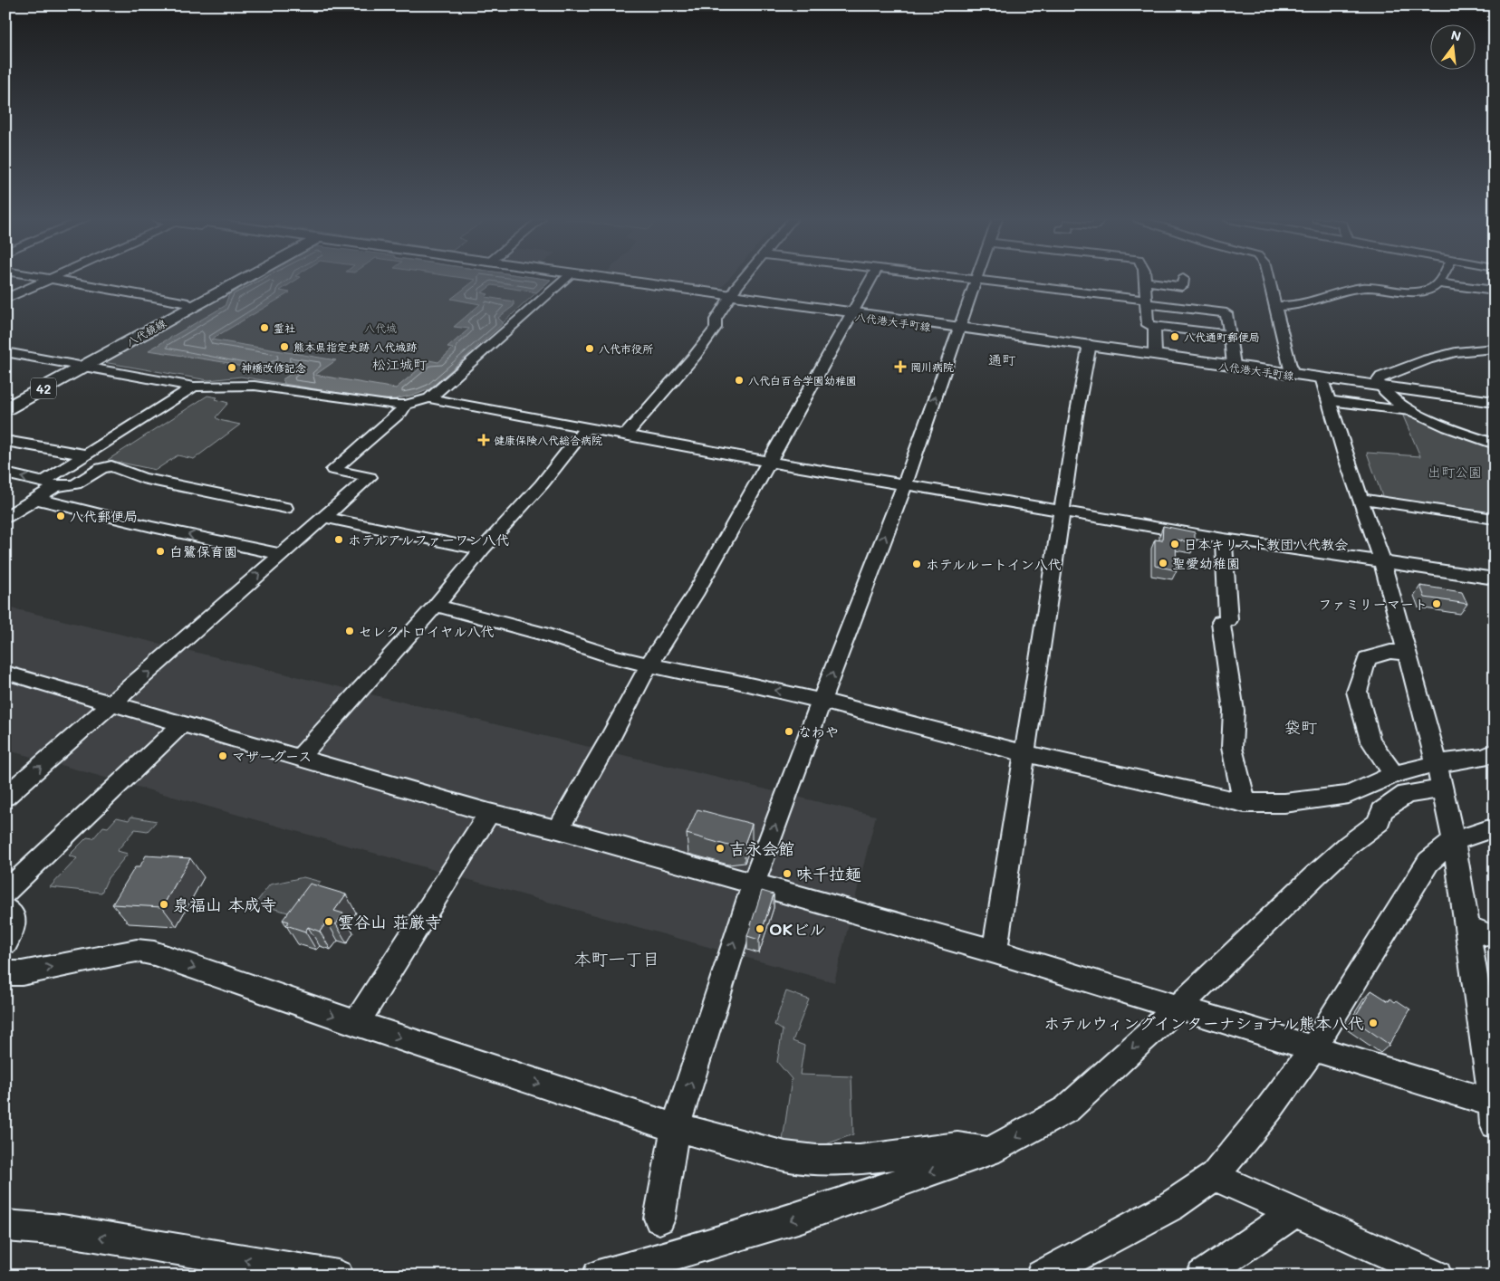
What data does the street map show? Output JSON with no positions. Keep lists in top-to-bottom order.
{
  "streets": {
    "main road": ["八代港大手町線", "八代鏡線", "42"]
  },
  "districts": [
    "通町",
    "松江城町",
    "袋町",
    "本町一丁目"
  ],
  "parks": ["八代城", "出町公園"],
  "places": {
    "other": [
      "霊社",
      "八代通町郵便局",
      "熊本県指定史跡 八代城跡",
      "八代市役所",
      "神橋改修記念",
      "八代白百合学園幼稚園",
      "八代郵便局",
      "ホテルアルファーワン八代",
      "日本キリスト教団八代教会",
      "白鷺保育園",
      "聖愛幼稚園",
      "ホテルルートイン八代",
      "ファミリーマート",
      "セレクトロイヤル八代",
      "なわや",
      "マザーグース",
      "吉永会館",
      "味千拉麺",
      "泉福山 本成寺",
      "雲谷山 荘厳寺",
      "OKビル",
      "ホテルウィングインターナショナル熊本八代"
    ],
    "health": ["岡川病院", "健康保険八代総合病院"]
  },
  "north": "top"
}
